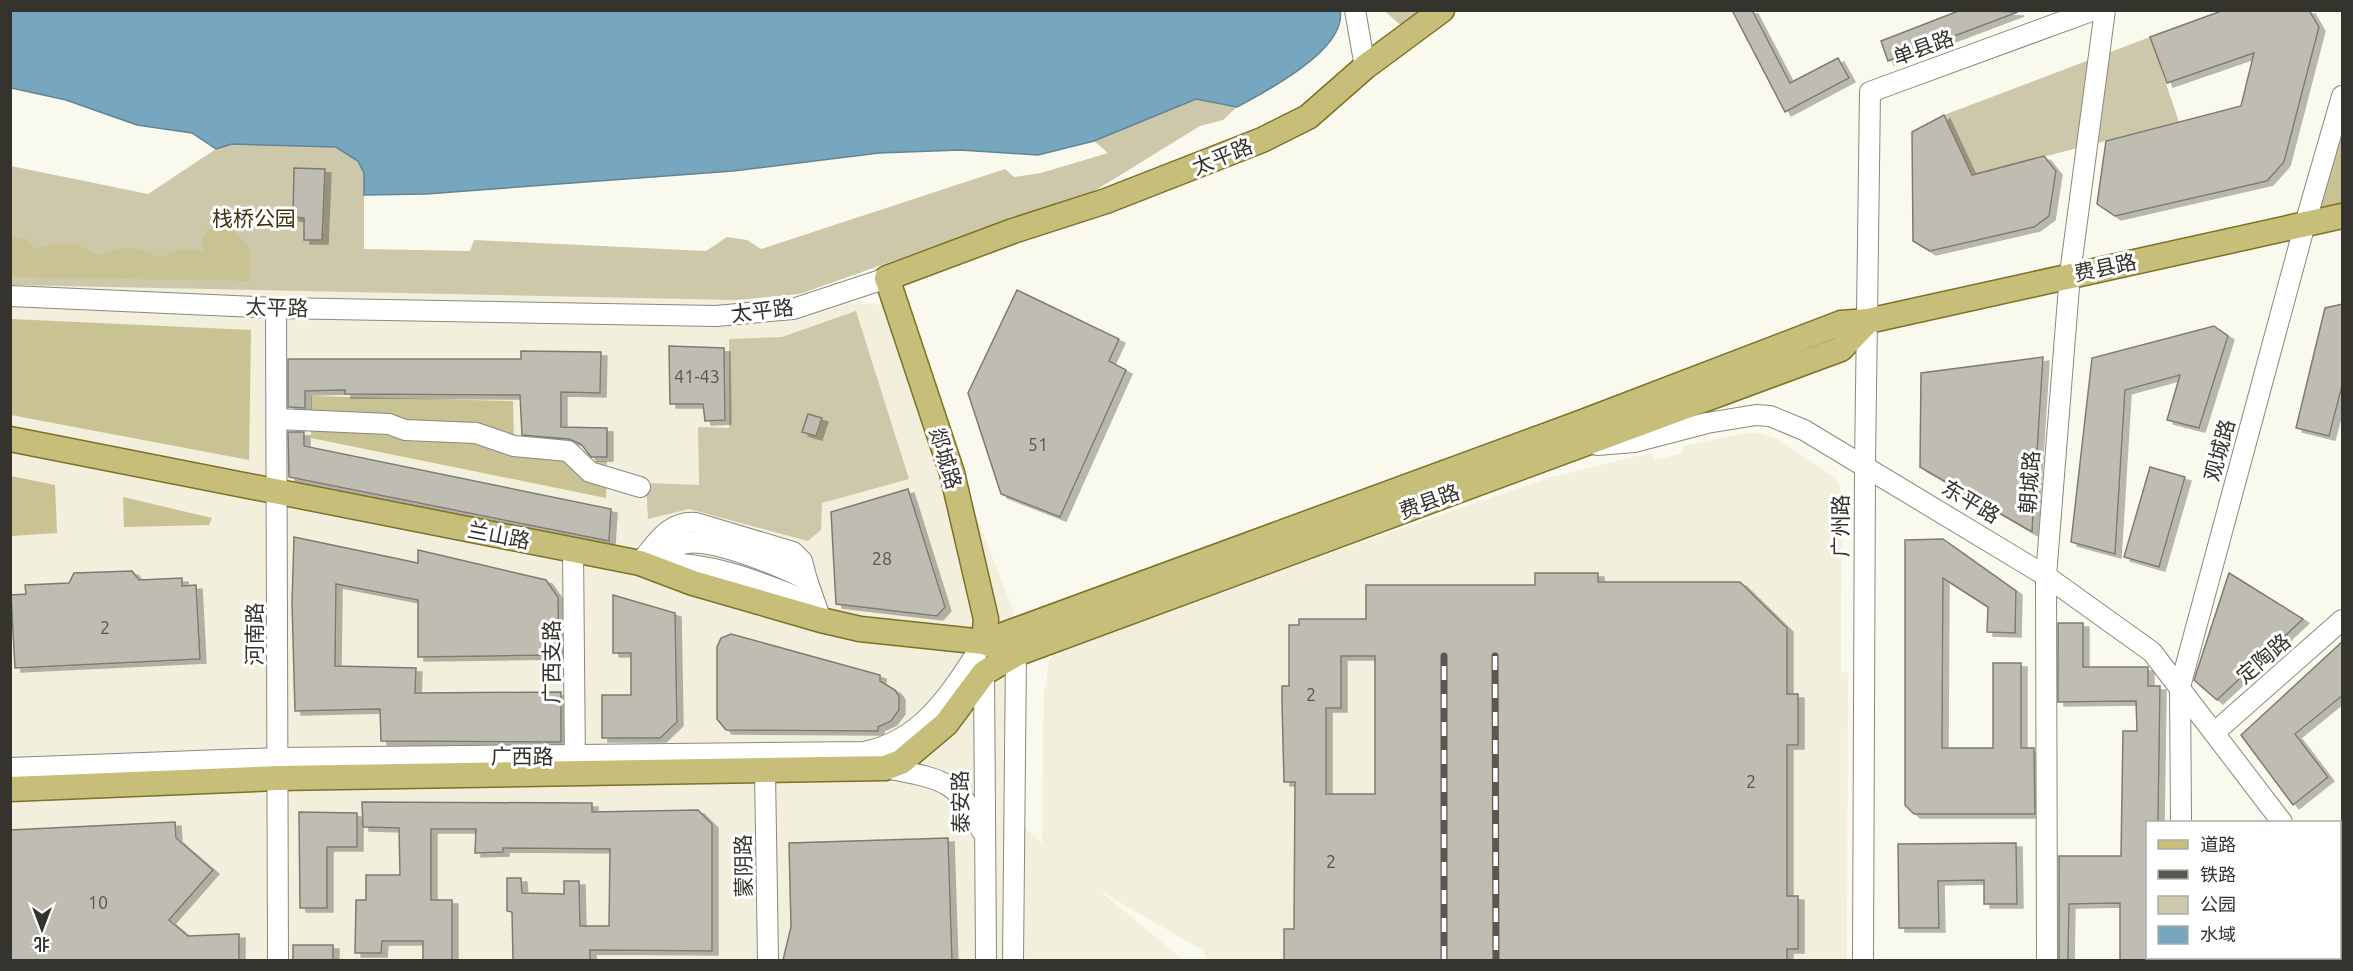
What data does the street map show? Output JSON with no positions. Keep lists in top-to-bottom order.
{
  "streets": {
    "main road": [
      "太平路",
      "费县路",
      "郯城路",
      "兰山路",
      "广西路"
    ],
    "street": [
      "单县路",
      "观城路",
      "朝城路",
      "东平路",
      "广州路",
      "河南路",
      "定陶路",
      "广西支路",
      "泰安路",
      "蒙阴路"
    ]
  },
  "crossings": [
    ["单县路", "广州路"],
    ["太平路", "郯城路"],
    ["太平路", "河南路"],
    ["费县路", "观城路"],
    ["费县路", "郯城路"],
    ["费县路", "朝城路"],
    ["费县路", "东平路"],
    ["费县路", "广州路"],
    ["费县路", "兰山路"],
    ["费县路", "广西路"],
    ["费县路", "泰安路"],
    ["观城路", "东平路"],
    ["郯城路", "兰山路"],
    ["郯城路", "广西路"],
    ["郯城路", "泰安路"],
    ["朝城路", "东平路"],
    ["东平路", "广州路"],
    ["东平路", "定陶路"],
    ["兰山路", "河南路"],
    ["兰山路", "广西支路"],
    ["兰山路", "广西路"],
    ["兰山路", "泰安路"],
    ["河南路", "广西路"],
    ["广西支路", "广西路"],
    ["广西路", "泰安路"],
    ["广西路", "蒙阴路"]
  ],
  "parks": ["栈桥公园"],
  "house_numbers": [
    "41-43",
    "51",
    "28",
    "2",
    "2",
    "2",
    "2",
    "10"
  ],
  "legend": [
    "道路",
    "铁路",
    "公园",
    "水域"
  ],
  "north": "bottom"
}
